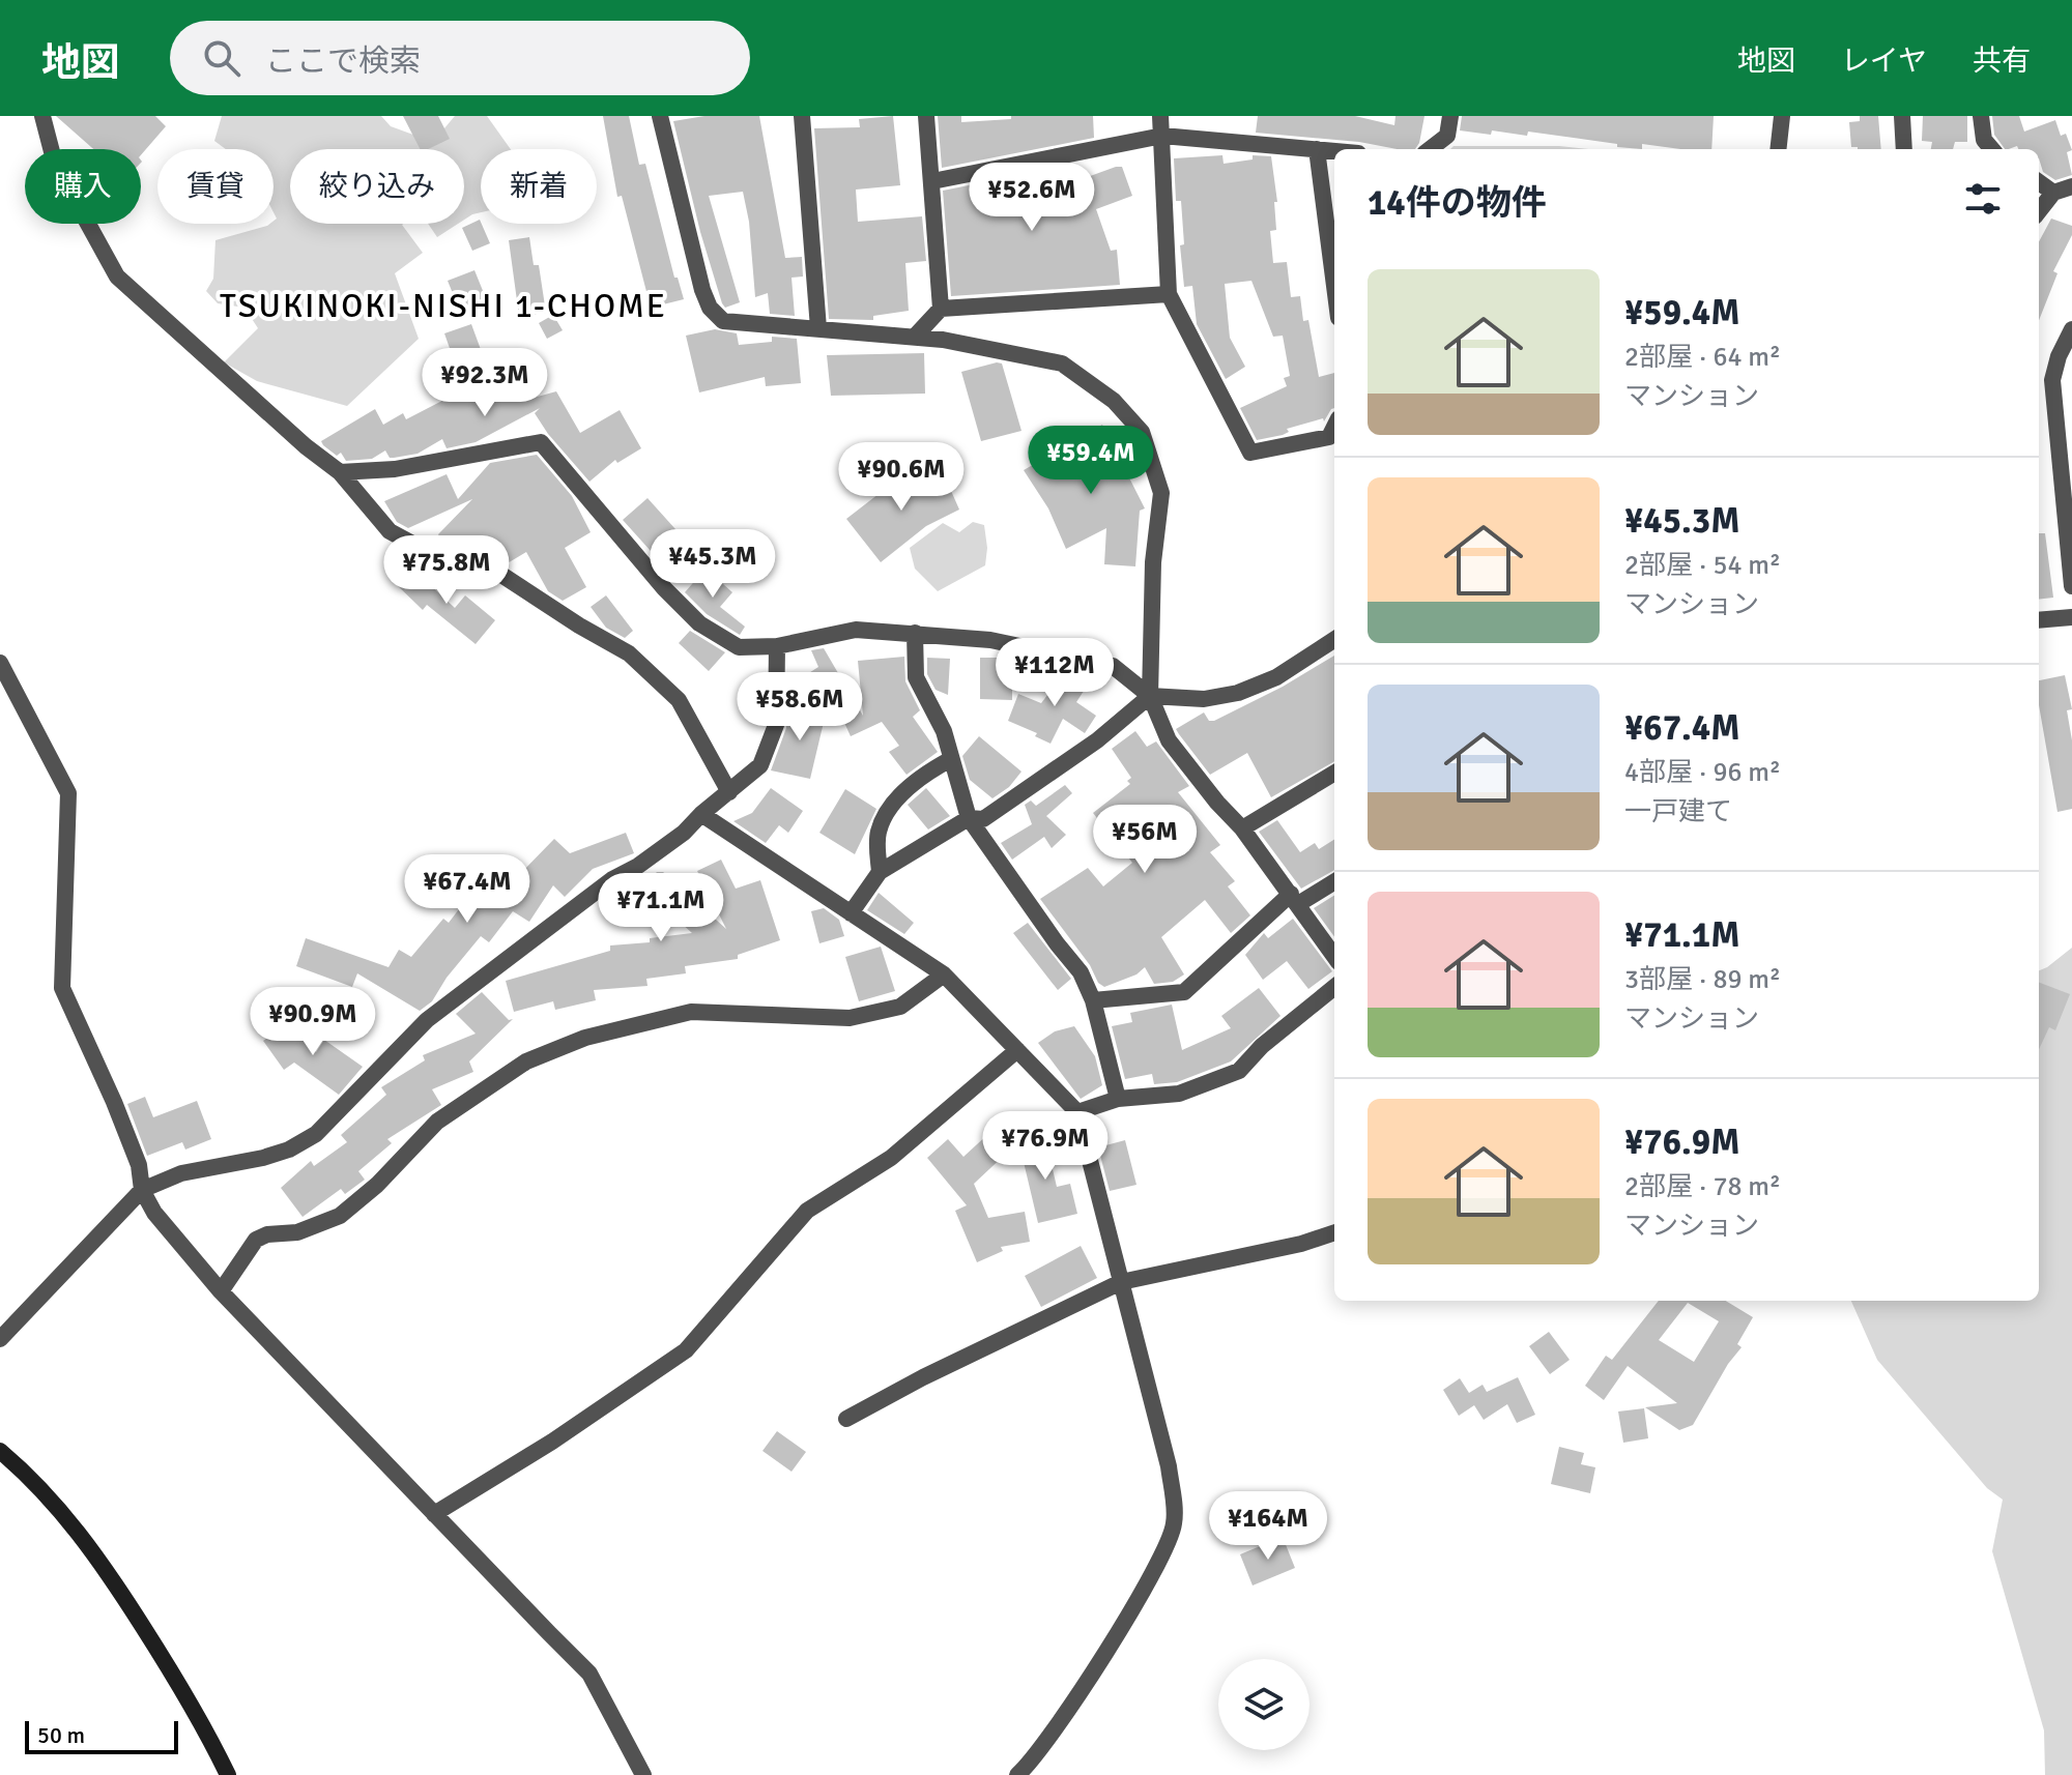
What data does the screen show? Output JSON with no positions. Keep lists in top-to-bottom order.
{
  "districts": ["TSUKINOKI-NISHI 1-CHOME"],
  "scale_bar": "50 m",
  "page": {
    "header": "地図",
    "search": "ここで検索",
    "nav": ["地図", "レイヤ", "共有"],
    "chip": [
      "購入",
      "賃貸",
      "絞り込み",
      "新着"
    ],
    "heading": "14件の物件",
    "price": [
      "¥52.6M",
      "¥92.3M",
      "¥59.4M",
      "¥90.6M",
      "¥45.3M",
      "¥75.8M",
      "¥112M",
      "¥58.6M",
      "¥56M",
      "¥67.4M",
      "¥71.1M",
      "¥90.9M",
      "¥76.9M",
      "¥164M"
    ],
    "list": [
      {
        "name": "¥59.4M",
        "note": "2部屋 · 64 m² · マンション"
      },
      {
        "name": "¥45.3M",
        "note": "2部屋 · 54 m² · マンション"
      },
      {
        "name": "¥67.4M",
        "note": "4部屋 · 96 m² · 一戸建て"
      },
      {
        "name": "¥71.1M",
        "note": "3部屋 · 89 m² · マンション"
      },
      {
        "name": "¥76.9M",
        "note": "2部屋 · 78 m² · マンション"
      }
    ],
    "scale": "50 m"
  }
}
